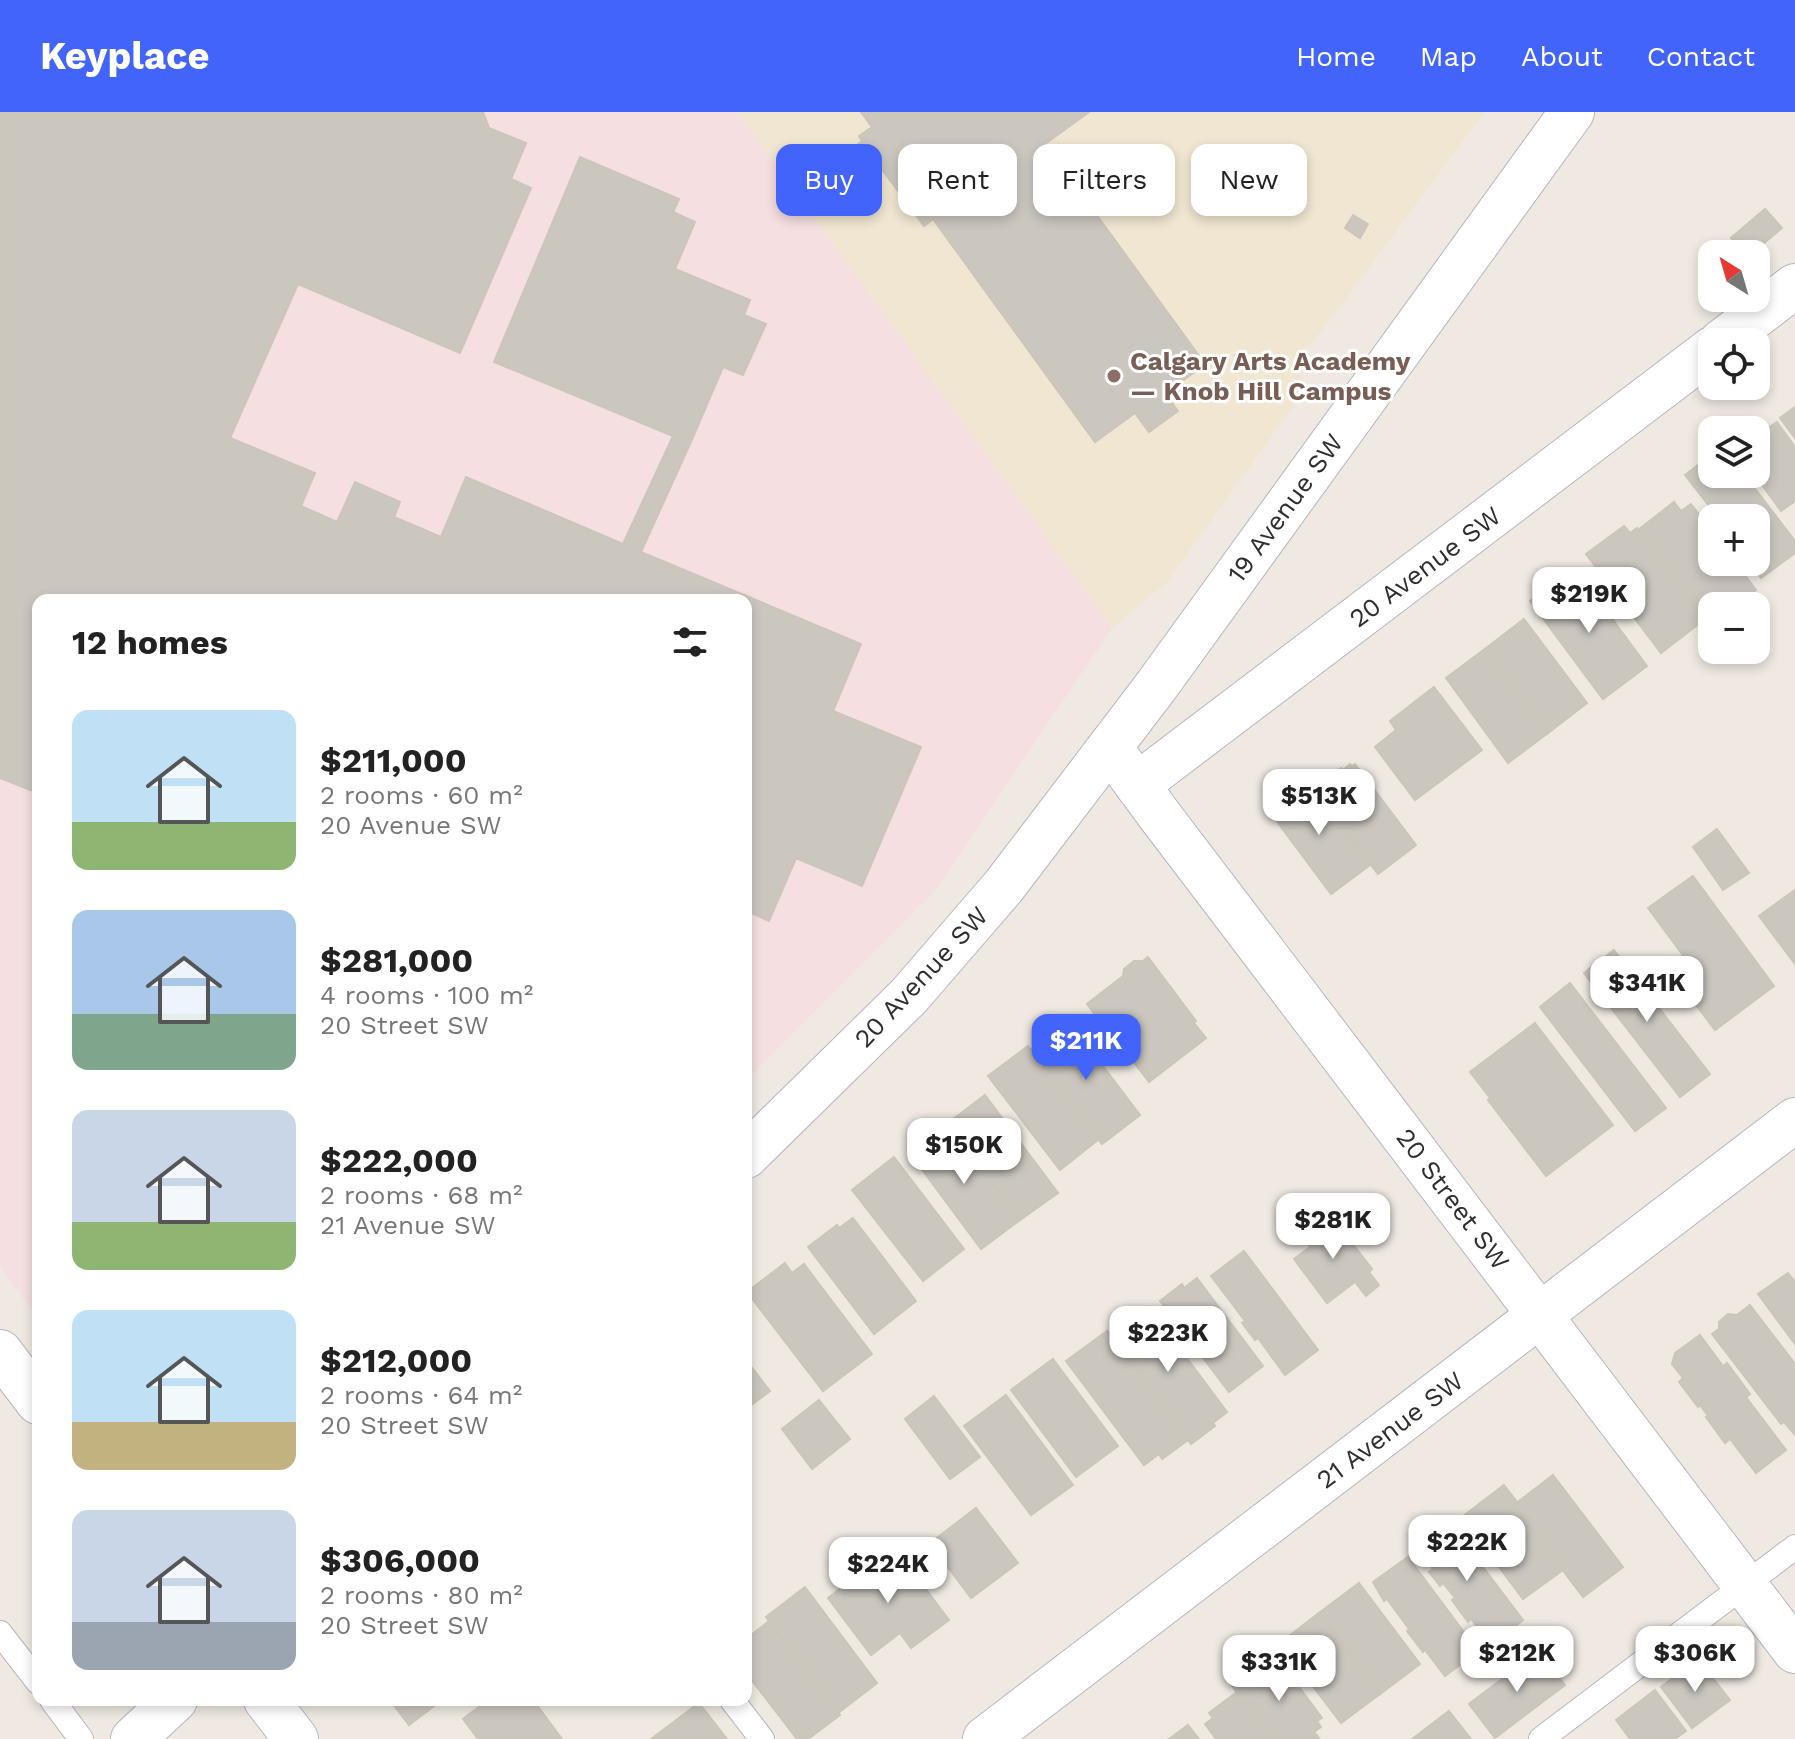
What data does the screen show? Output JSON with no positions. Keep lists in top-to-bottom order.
{
  "streets": {
    "street": [
      "19 Avenue SW",
      "20 Avenue SW",
      "20 Street SW",
      "21 Avenue SW"
    ]
  },
  "crossings": [
    ["19 Avenue SW", "20 Avenue SW"],
    ["19 Avenue SW", "20 Street SW"],
    ["20 Avenue SW", "20 Street SW"],
    ["20 Street SW", "21 Avenue SW"]
  ],
  "places": ["Calgary Arts Academy — Knob Hill Campus"],
  "north": "top left",
  "page": {
    "header": "Keyplace",
    "nav": [
      "Home",
      "Map",
      "About",
      "Contact"
    ],
    "chip": [
      "Buy",
      "Rent",
      "Filters",
      "New"
    ],
    "map_buttons": ["+", "−"],
    "price": [
      "$219K",
      "$513K",
      "$341K",
      "$211K",
      "$150K",
      "$281K",
      "$223K",
      "$222K",
      "$224K",
      "$212K",
      "$306K",
      "$331K"
    ],
    "heading": "12 homes",
    "list": [
      {
        "name": "$211,000",
        "note": "2 rooms · 60 m² · 20 Avenue SW"
      },
      {
        "name": "$281,000",
        "note": "4 rooms · 100 m² · 20 Street SW"
      },
      {
        "name": "$222,000",
        "note": "2 rooms · 68 m² · 21 Avenue SW"
      },
      {
        "name": "$212,000",
        "note": "2 rooms · 64 m² · 20 Street SW"
      },
      {
        "name": "$306,000",
        "note": "2 rooms · 80 m² · 20 Street SW"
      }
    ]
  }
}
